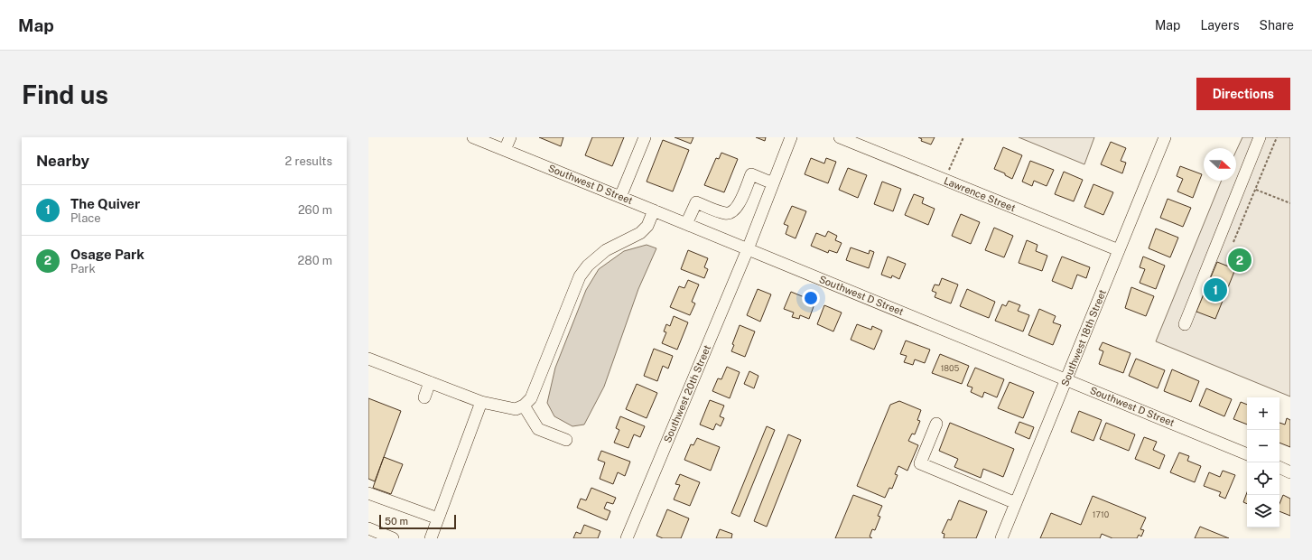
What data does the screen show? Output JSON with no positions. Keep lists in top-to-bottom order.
{
  "streets": {
    "street": [
      "Southwest D Street",
      "Lawrence Street",
      "Southwest 18th Street",
      "Southwest 20th Street"
    ]
  },
  "crossings": [
    ["Southwest D Street", "Southwest 18th Street"],
    ["Southwest D Street", "Southwest 20th Street"],
    ["Lawrence Street", "Southwest 18th Street"]
  ],
  "house_numbers": ["1805", "1710"],
  "scale_bar": "50 m",
  "north": "right",
  "page": {
    "header": "Map",
    "nav": ["Map", "Layers", "Share"],
    "buttons": "Directions",
    "title": "Find us",
    "heading": ["Nearby", "2 results"],
    "list": [
      {
        "mark": "1",
        "name": "The Quiver",
        "note": "Place",
        "value": "260 m"
      },
      {
        "mark": "2",
        "name": "Osage Park",
        "note": "Park",
        "value": "280 m"
      }
    ],
    "pins": ["2", "1"],
    "map_buttons": ["+", "−"],
    "scale": "50 m"
  }
}
